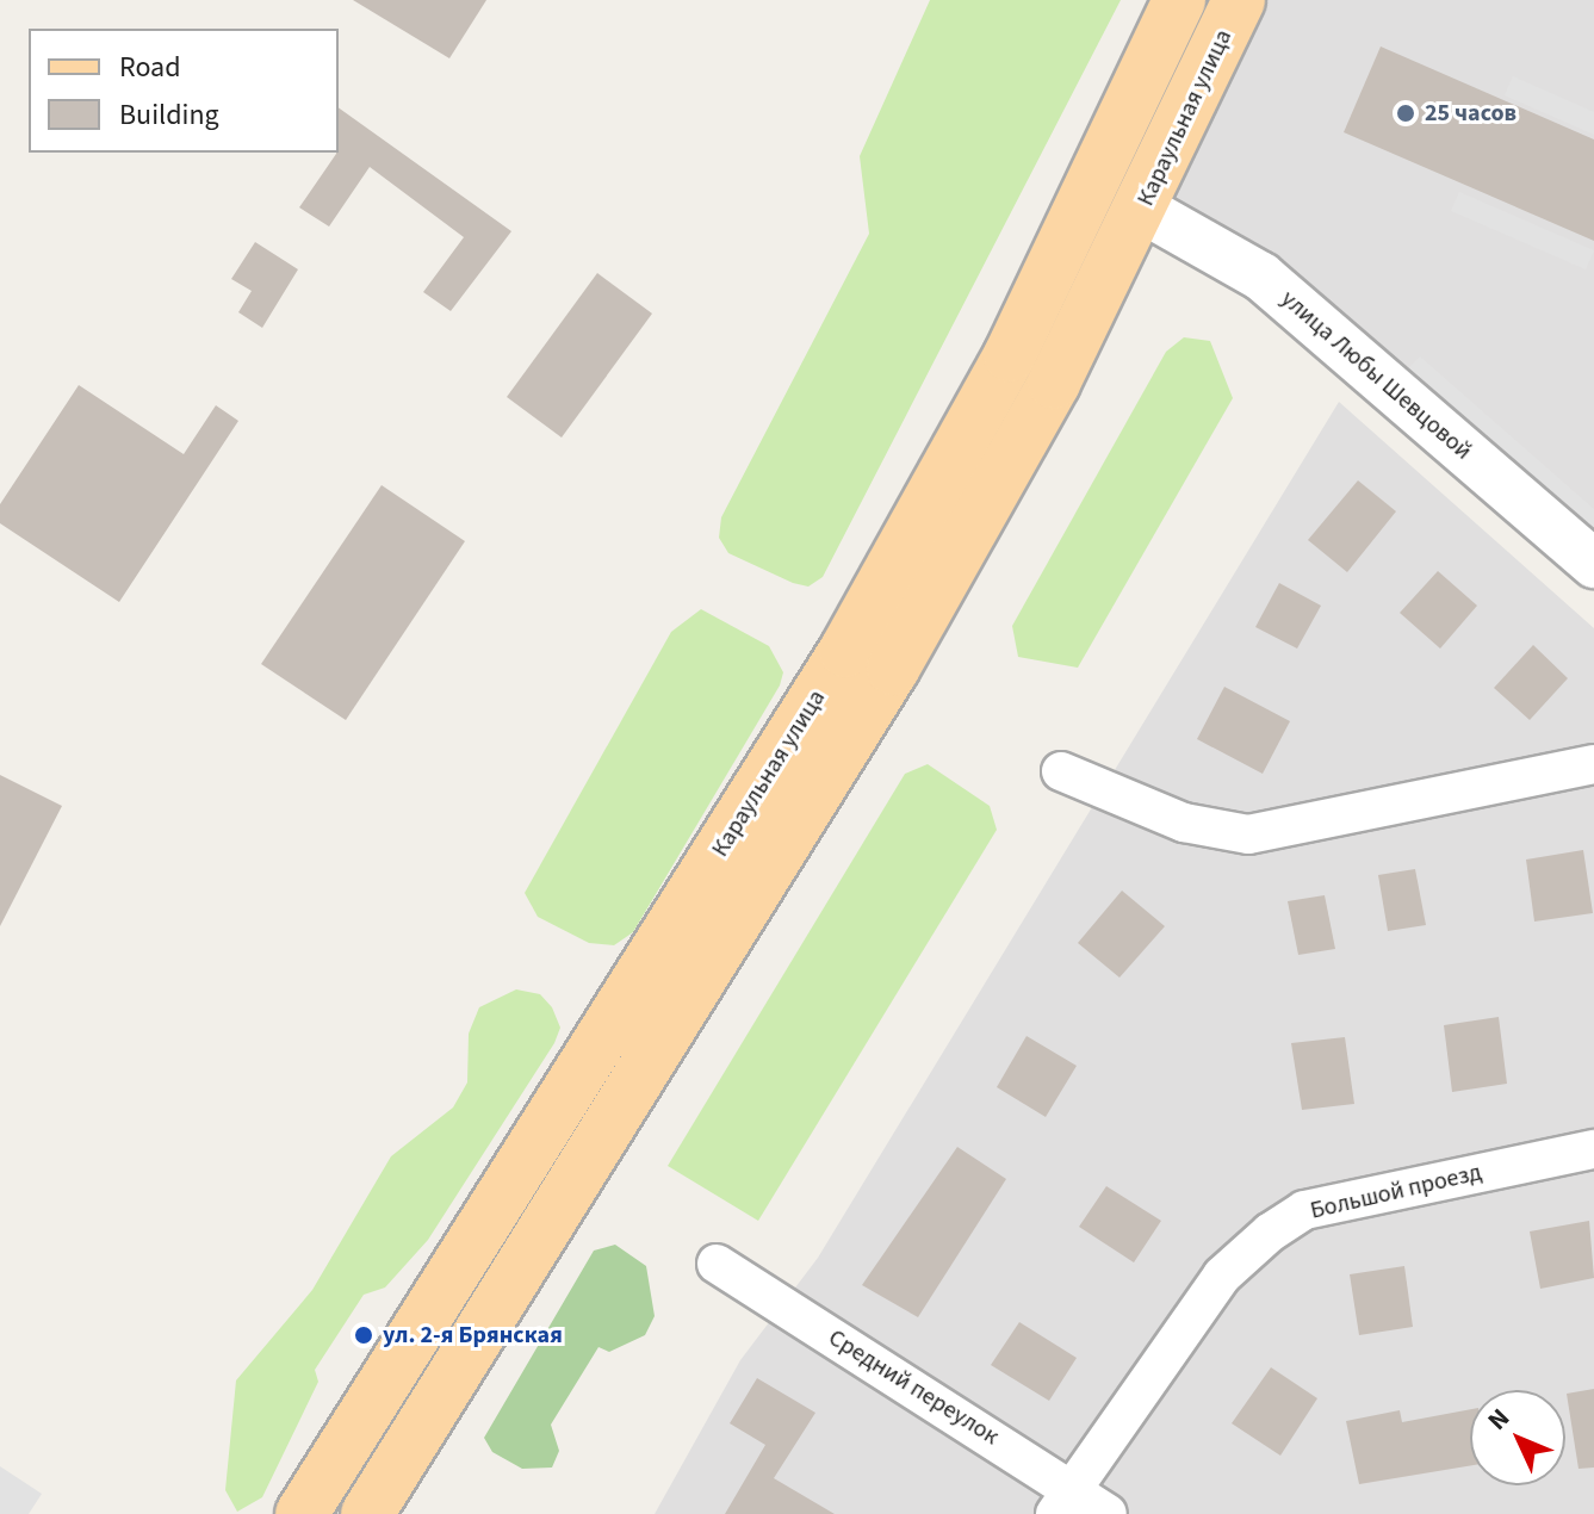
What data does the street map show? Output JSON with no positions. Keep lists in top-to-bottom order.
{
  "streets": {
    "main road": ["Караульная улица"],
    "street": ["улица Любы Шевцовой", "Большой проезд", "Средний переулок"]
  },
  "crossings": [
    ["Караульная улица", "улица Любы Шевцовой"],
    ["Большой проезд", "Средний переулок"]
  ],
  "places": ["25 часов", "ул. 2-я Брянская"],
  "legend": ["Road", "Building"],
  "north": "top left"
}
